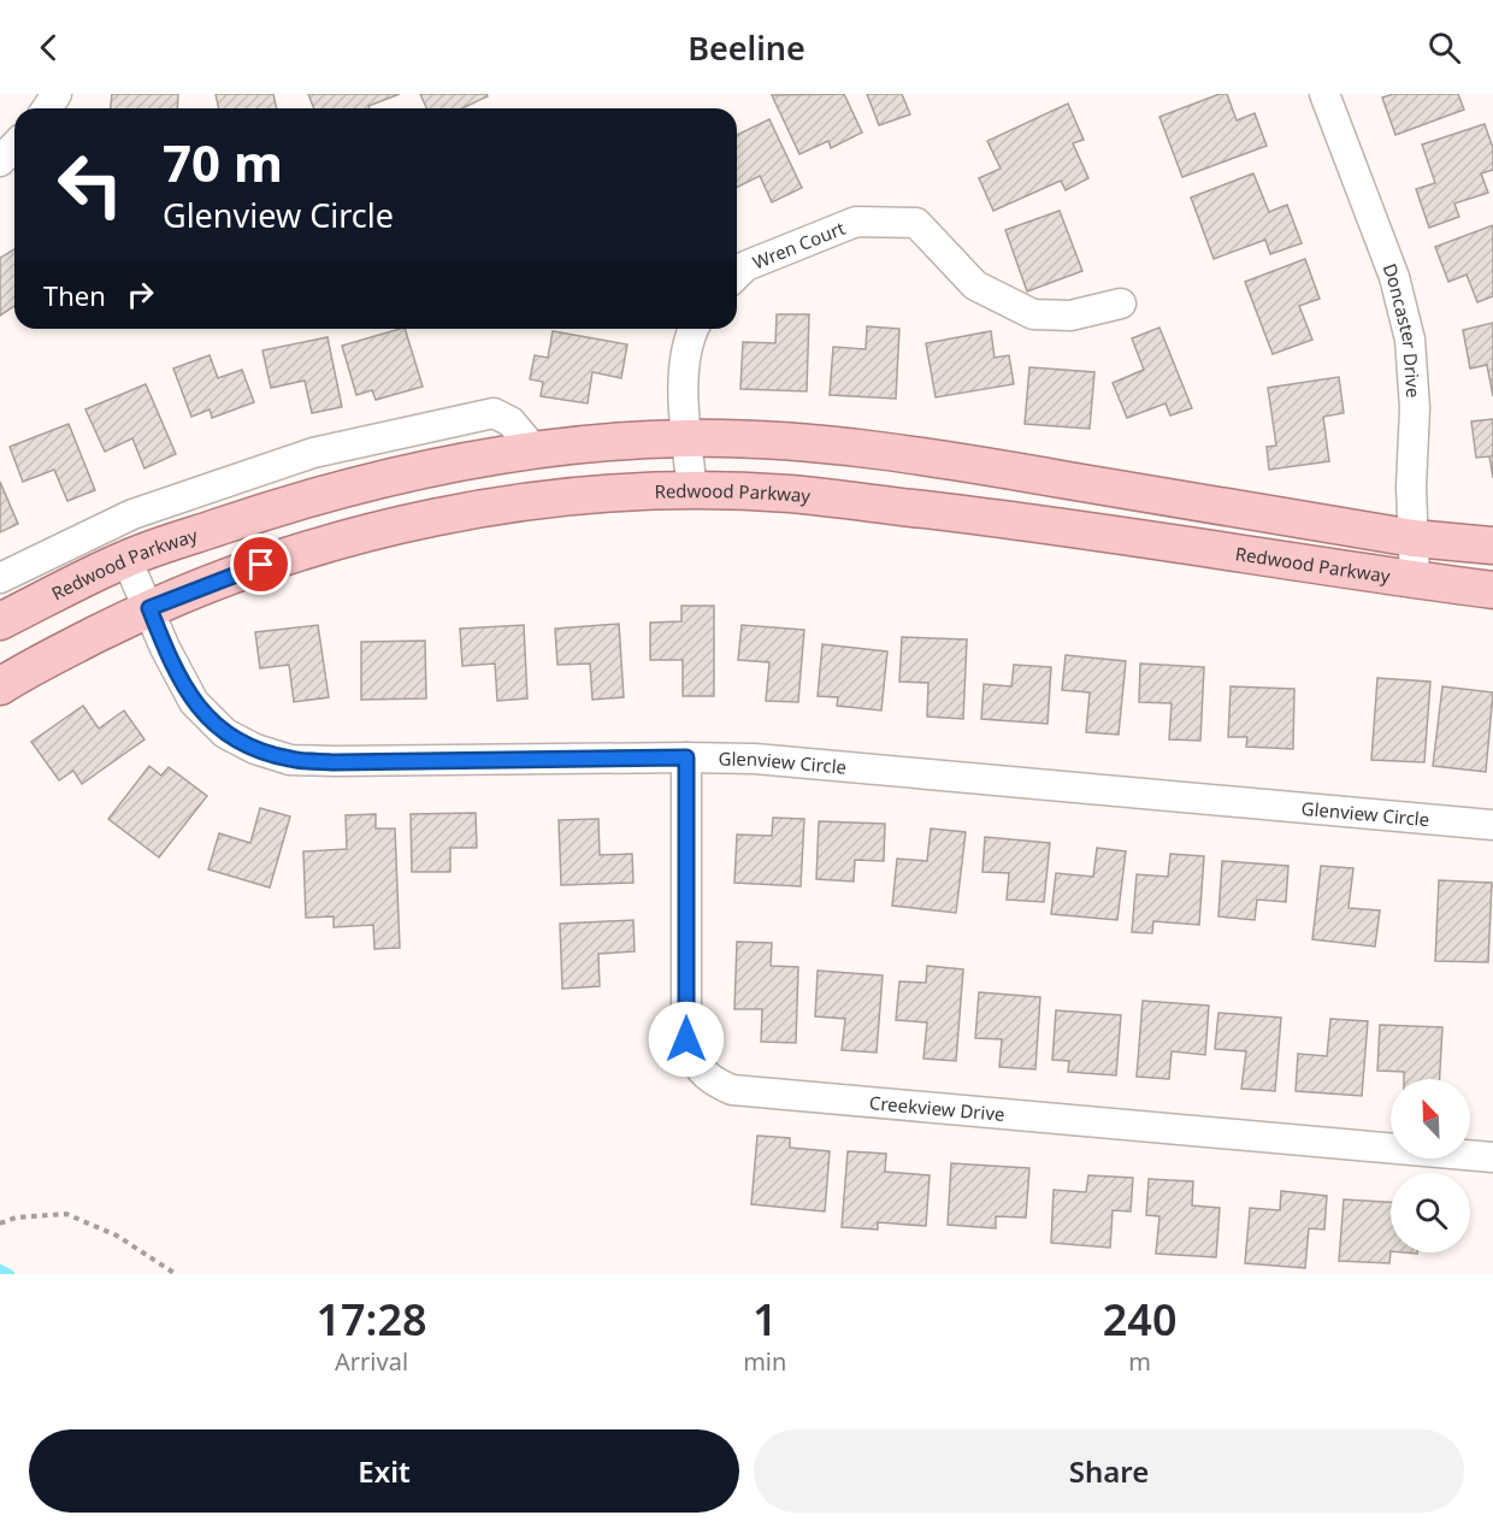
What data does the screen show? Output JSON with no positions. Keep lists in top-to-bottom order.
{
  "streets": {
    "main road": ["Redwood Parkway"],
    "street": [
      "Wren Court",
      "Doncaster Drive",
      "Glenview Circle",
      "Creekview Drive"
    ]
  },
  "crossings": [
    ["Doncaster Drive", "Redwood Parkway"],
    ["Redwood Parkway", "Glenview Circle"],
    ["Glenview Circle", "Creekview Drive"]
  ],
  "north": "top left",
  "page": {
    "header": "Beeline",
    "turn": ["70 m", "Glenview Circle"],
    "then": "Then",
    "eta": [
      "17:28",
      "Arrival",
      "1",
      "min",
      "240",
      "m"
    ],
    "buttons": ["Exit", "Share"]
  }
}
